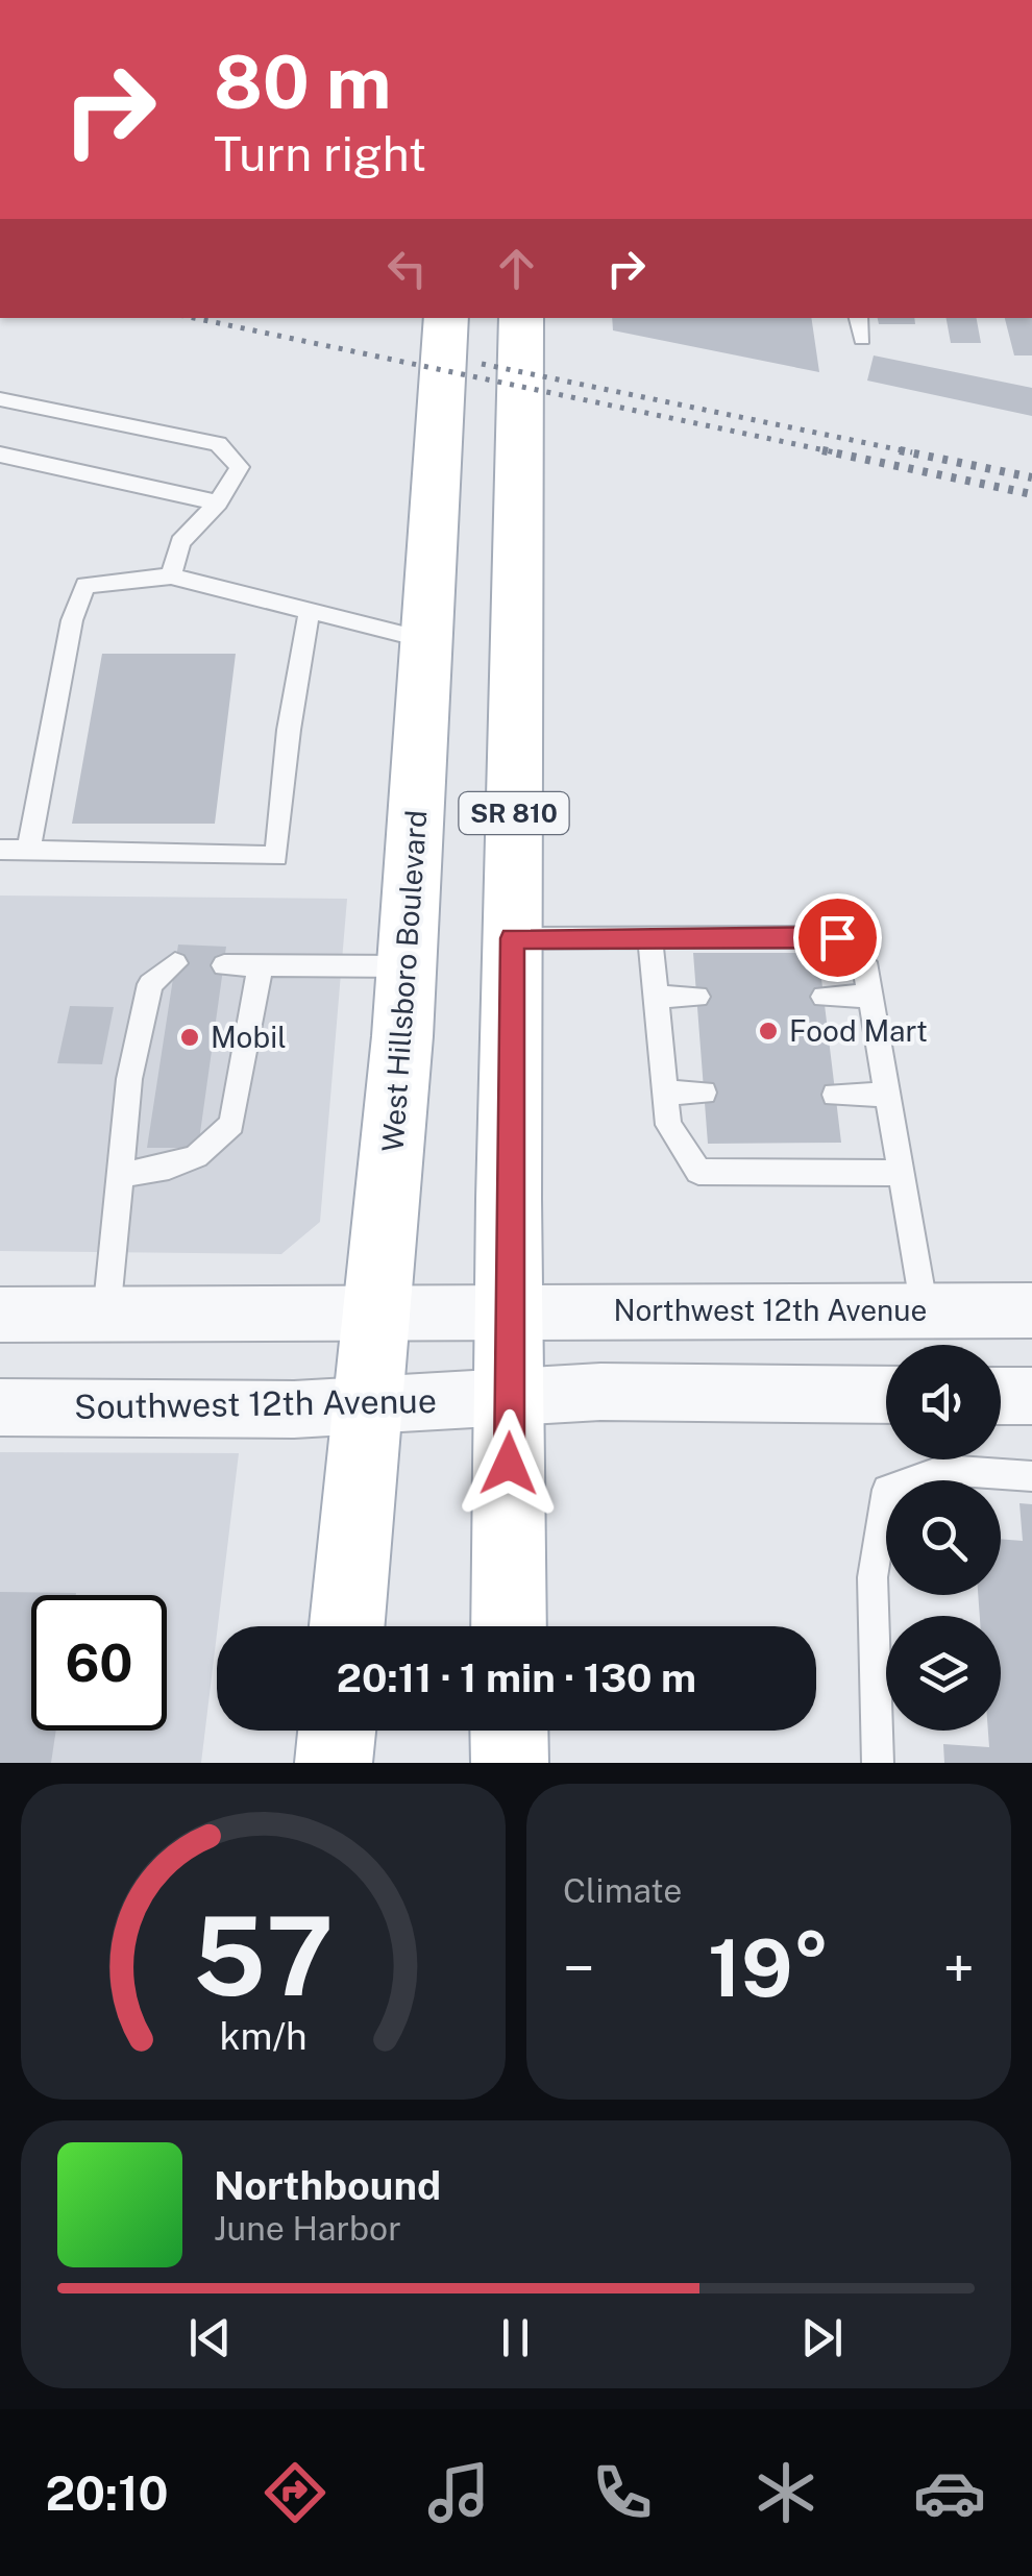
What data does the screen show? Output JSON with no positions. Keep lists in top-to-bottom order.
{
  "streets": {
    "main road": ["SR 810", "West Hillsboro Boulevard"],
    "street": ["Northwest 12th Avenue", "Southwest 12th Avenue"]
  },
  "crossings": [
    ["SR 810", "Northwest 12th Avenue"],
    ["SR 810", "Southwest 12th Avenue"],
    ["West Hillsboro Boulevard", "Southwest 12th Avenue"]
  ],
  "places": ["Food Mart", "Mobil"],
  "page": {
    "turn": ["80 m", "Turn right"],
    "limit": "60",
    "trip": "20:11 · 1 min · 130 m",
    "tile": "Climate",
    "heat": ["−", "19°", "+"],
    "song": ["Northbound", "June Harbor"],
    "tabs": "20:10",
    "gauge": ["57", "km/h"]
  }
}
